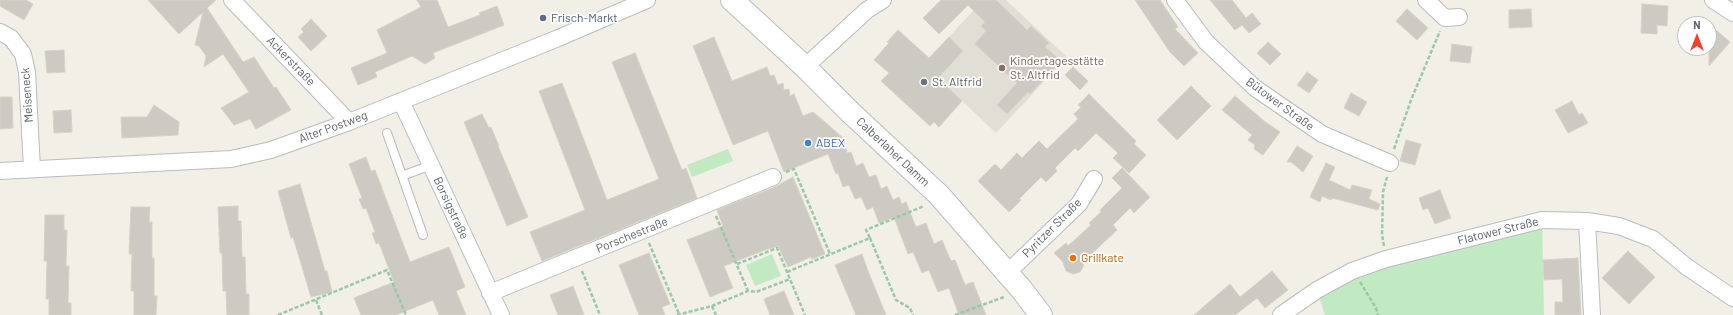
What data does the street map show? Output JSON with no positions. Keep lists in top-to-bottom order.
{
  "streets": {
    "street": [
      "Ackerstraße",
      "Meiseneck",
      "Bütower Straße",
      "Alter Postweg",
      "Calberlaher Damm",
      "Borsigstraße",
      "Pyritzer Straße",
      "Flatower Straße",
      "Porschestraße"
    ]
  },
  "crossings": [
    ["Ackerstraße", "Alter Postweg"],
    ["Meiseneck", "Alter Postweg"],
    ["Alter Postweg", "Borsigstraße"],
    ["Calberlaher Damm", "Pyritzer Straße"],
    ["Borsigstraße", "Porschestraße"]
  ],
  "places": [
    "Frisch-Markt",
    "Kindertagesstätte St. Altfrid",
    "St. Altfrid",
    "ABEX",
    "Grillkate"
  ],
  "north": "top"
}
